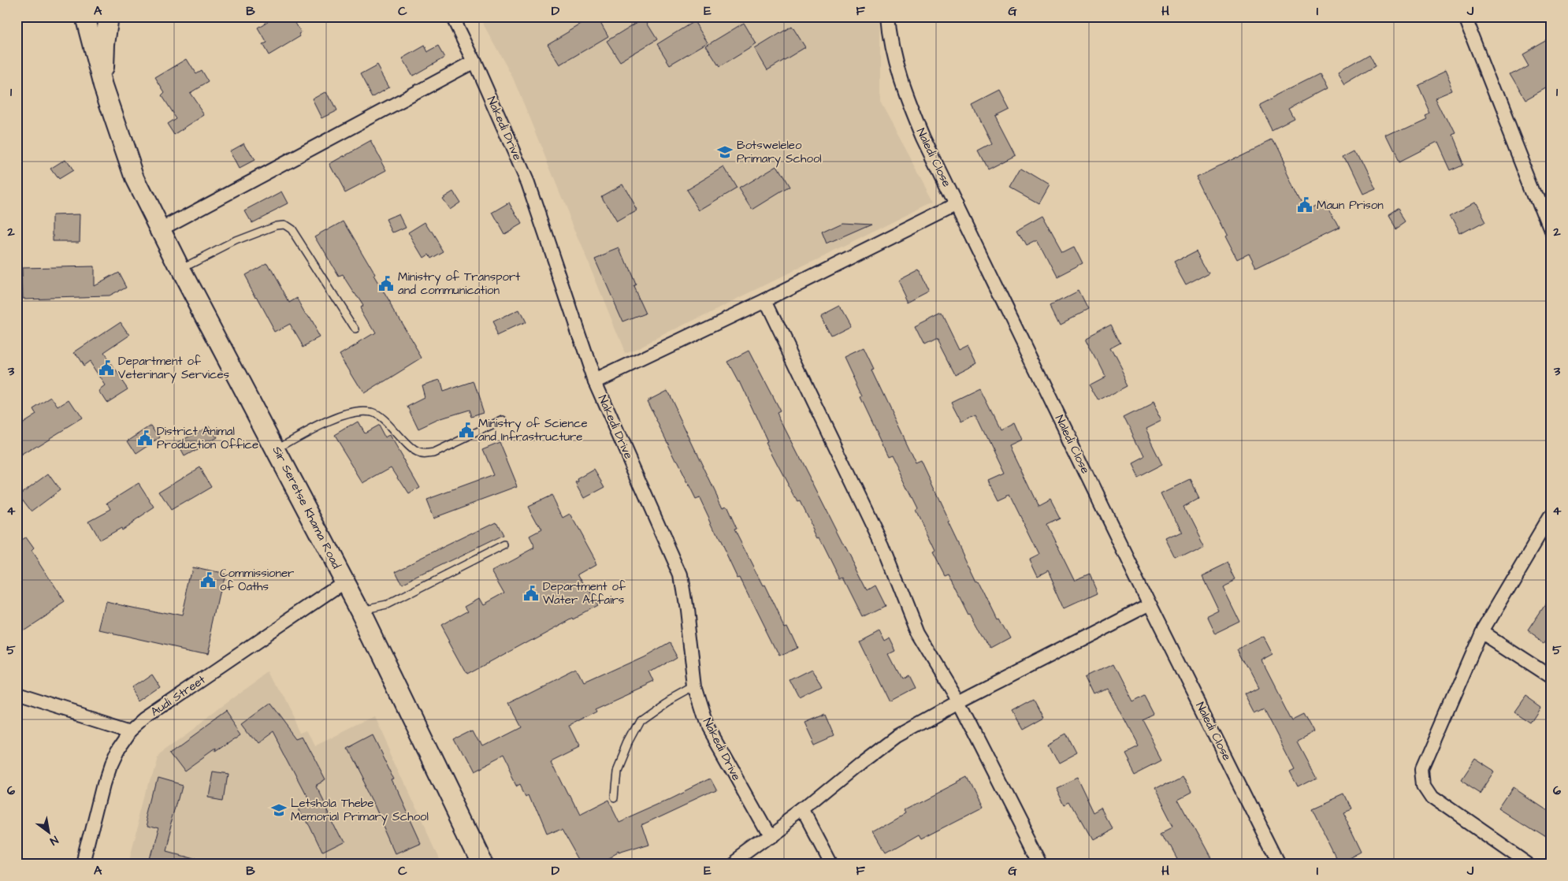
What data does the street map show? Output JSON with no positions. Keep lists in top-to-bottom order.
{
  "streets": {
    "main road": ["Sir Seretse Khama Road"],
    "street": ["Nakedi Drive", "Naledi Close", "Audi Street"]
  },
  "crossings": [
    ["Sir Seretse Khama Road", "Audi Street"]
  ],
  "places": {
    "school or university": ["Botsweleleo Primary School", "Letshola Thebe Memorial Primary School"],
    "public building": [
      "Maun Prison",
      "Ministry of Transport and communication",
      "Department of Veterinary Services",
      "Ministry of Science and Infrastructure",
      "District Animal Production Office",
      "Commissioner of Oaths",
      "Department of Water Affairs"
    ]
  },
  "north": "bottom right",
  "grid": {
    "columns": [
      "A",
      "B",
      "C",
      "D",
      "E",
      "F",
      "G",
      "H",
      "I",
      "J"
    ],
    "rows": [
      "1",
      "2",
      "3",
      "4",
      "5",
      "6"
    ]
  }
}
